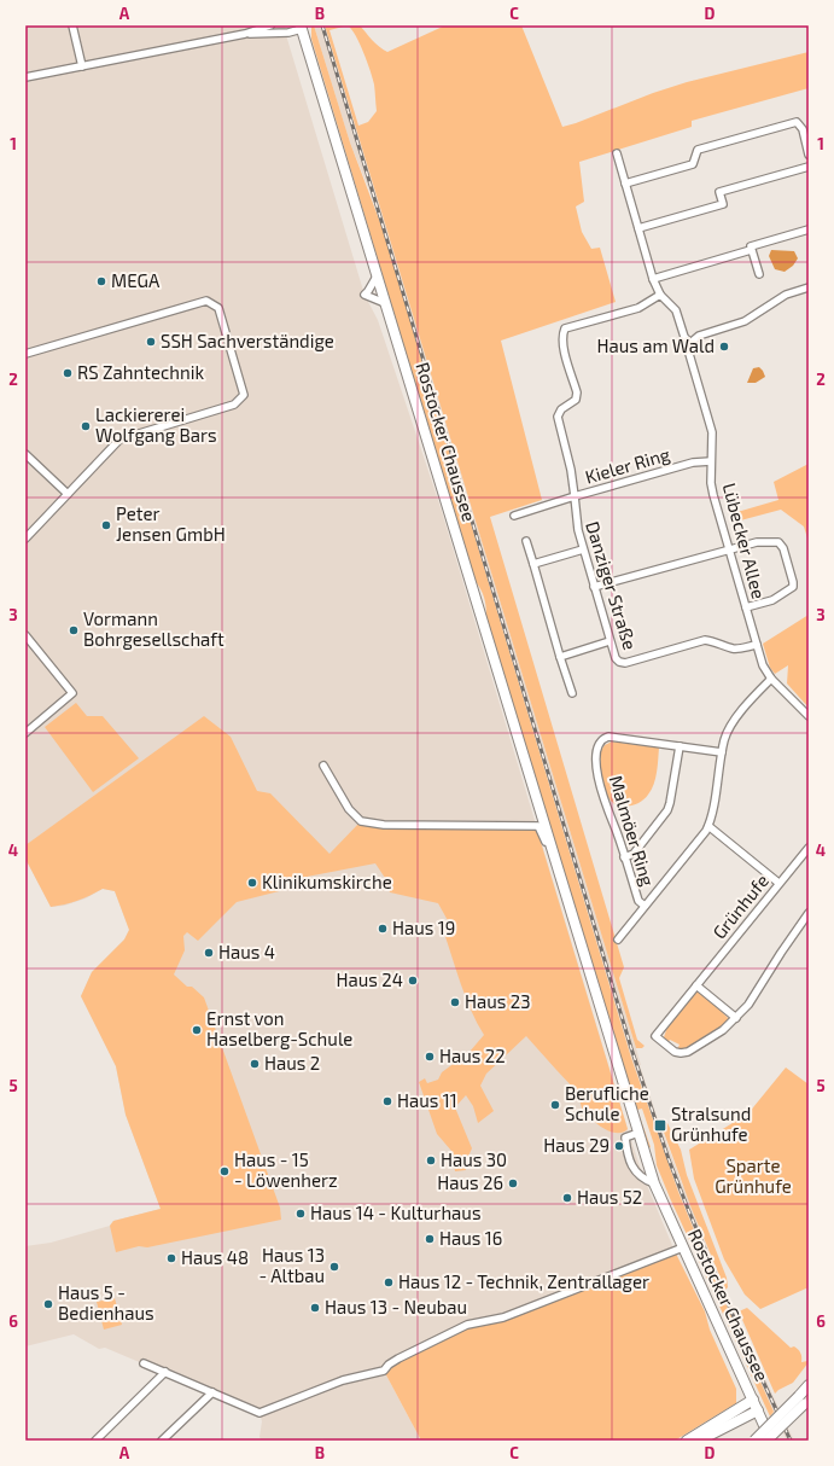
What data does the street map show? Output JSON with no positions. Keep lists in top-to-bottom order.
{
  "streets": {
    "main road": ["Rostocker Chaussee"],
    "street": [
      "Kieler Ring",
      "Lübecker Allee",
      "Danziger Straße",
      "Malmöer Ring",
      "Grünhufe"
    ]
  },
  "crossings": [
    ["Kieler Ring", "Lübecker Allee"],
    ["Kieler Ring", "Danziger Straße"],
    ["Lübecker Allee", "Danziger Straße"],
    ["Lübecker Allee", "Malmöer Ring"]
  ],
  "parks": ["Sparte Grünhufe"],
  "places": {
    "other": [
      "MEGA",
      "SSH Sachverständige",
      "Haus am Wald",
      "RS Zahntechnik",
      "Lackiererei Wolfgang Bars",
      "Peter Jensen GmbH",
      "Vormann Bohrgesellschaft",
      "Klinikumskirche",
      "Haus 19",
      "Haus 4",
      "Haus 24",
      "Haus 23",
      "Ernst von Haselberg-Schule",
      "Haus 22",
      "Haus 2",
      "Haus 11",
      "Berufliche Schule",
      "Haus 29",
      "Haus 30",
      "Haus - 15 - Löwenherz",
      "Haus 26",
      "Haus 52",
      "Haus 14 - Kulturhaus",
      "Haus 16",
      "Haus 48",
      "Haus 13 - Altbau",
      "Haus 12 - Technik, Zentrallager",
      "Haus 5 - Bedienhaus",
      "Haus 13 - Neubau"
    ],
    "transit": ["Stralsund Grünhufe"]
  },
  "grid": {
    "columns": [
      "A",
      "B",
      "C",
      "D"
    ],
    "rows": [
      "1",
      "2",
      "3",
      "4",
      "5",
      "6"
    ]
  }
}
